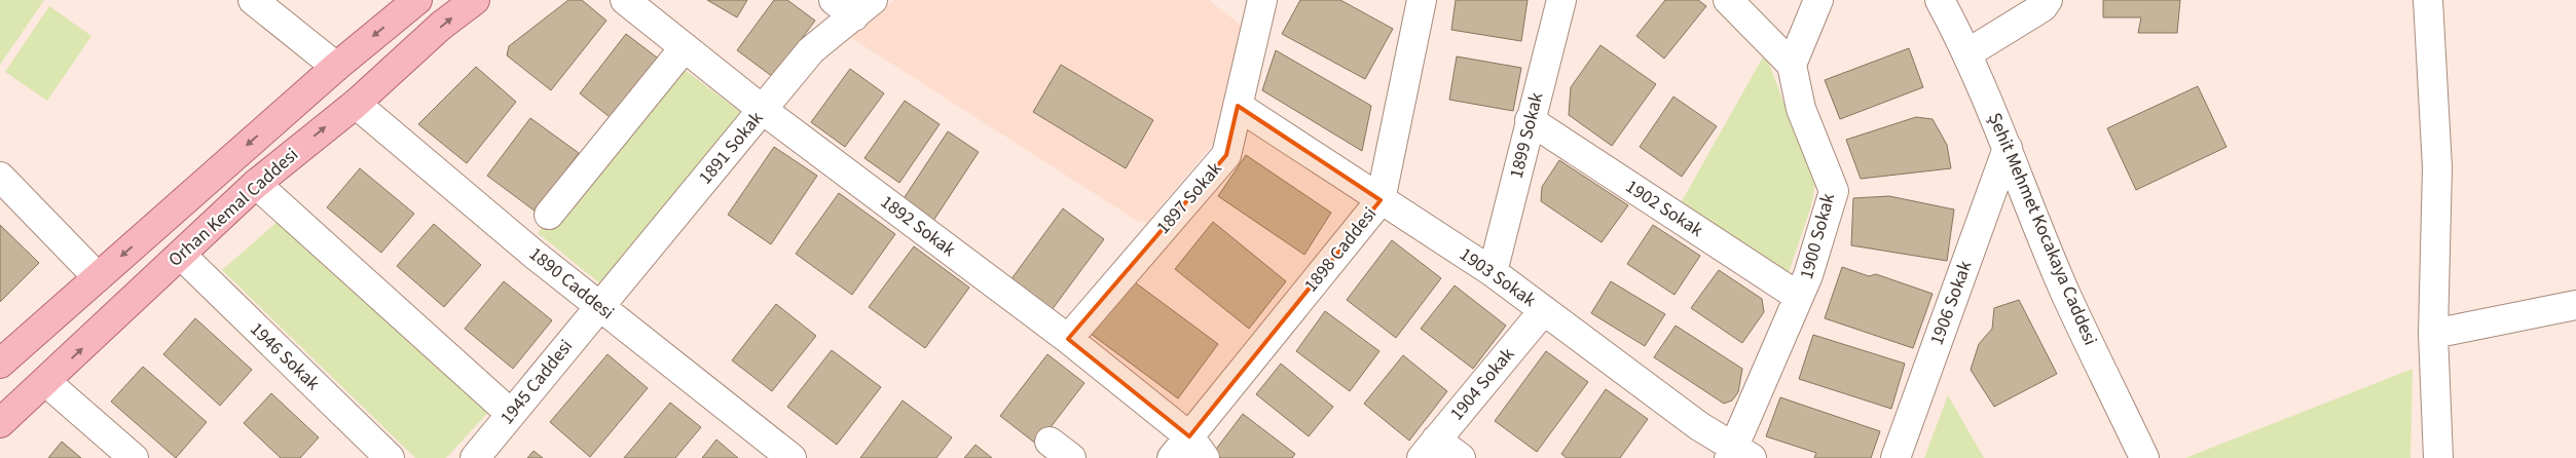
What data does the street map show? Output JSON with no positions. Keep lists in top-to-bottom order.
{
  "streets": {
    "main road": ["Orhan Kemal Caddesi"],
    "street": [
      "1899 Sokak",
      "1891 Sokak",
      "1897 Sokak",
      "1902 Sokak",
      "1892 Sokak",
      "Şehit Mehmet Kocakaya Caddesi",
      "1900 Sokak",
      "1898 Caddesi",
      "1903 Sokak",
      "1890 Caddesi",
      "1906 Sokak",
      "1946 Sokak",
      "1945 Caddesi",
      "1904 Sokak"
    ]
  },
  "crossings": [
    ["1899 Sokak", "1902 Sokak"],
    ["1899 Sokak", "1903 Sokak"],
    ["1891 Sokak", "1892 Sokak"],
    ["1891 Sokak", "1890 Caddesi"],
    ["1891 Sokak", "1945 Caddesi"],
    ["1897 Sokak", "1892 Sokak"],
    ["1897 Sokak", "1903 Sokak"],
    ["Orhan Kemal Caddesi", "1890 Caddesi"],
    ["Orhan Kemal Caddesi", "1946 Sokak"],
    ["1902 Sokak", "1900 Sokak"],
    ["1892 Sokak", "1898 Caddesi"],
    ["Şehit Mehmet Kocakaya Caddesi", "1906 Sokak"],
    ["1900 Sokak", "1903 Sokak"],
    ["1898 Caddesi", "1903 Sokak"],
    ["1903 Sokak", "1904 Sokak"],
    ["1890 Caddesi", "1945 Caddesi"]
  ]
}
